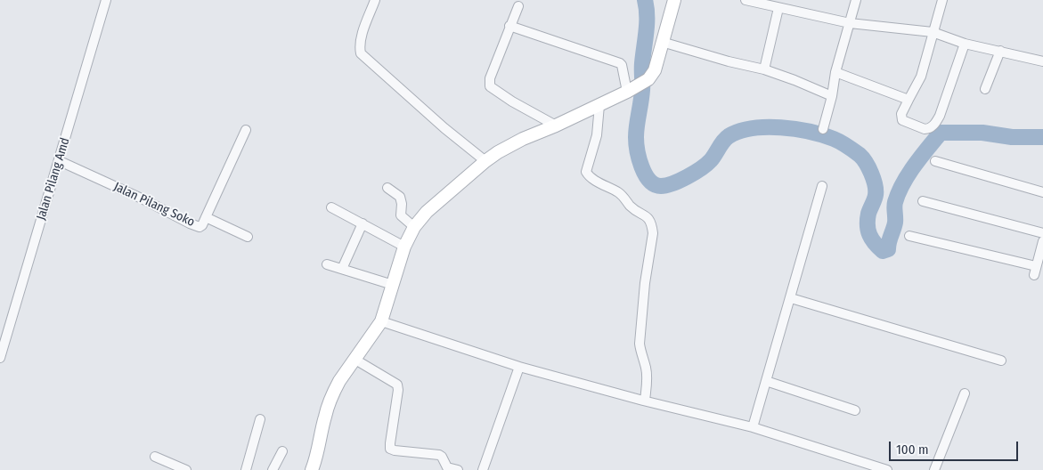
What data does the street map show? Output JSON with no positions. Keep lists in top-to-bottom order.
{
  "streets": {
    "street": ["Jalan Pilang Amd", "Jalan Pilang Soko"]
  },
  "crossings": [
    ["Jalan Pilang Amd", "Jalan Pilang Soko"]
  ],
  "scale_bar": "100 m"
}
